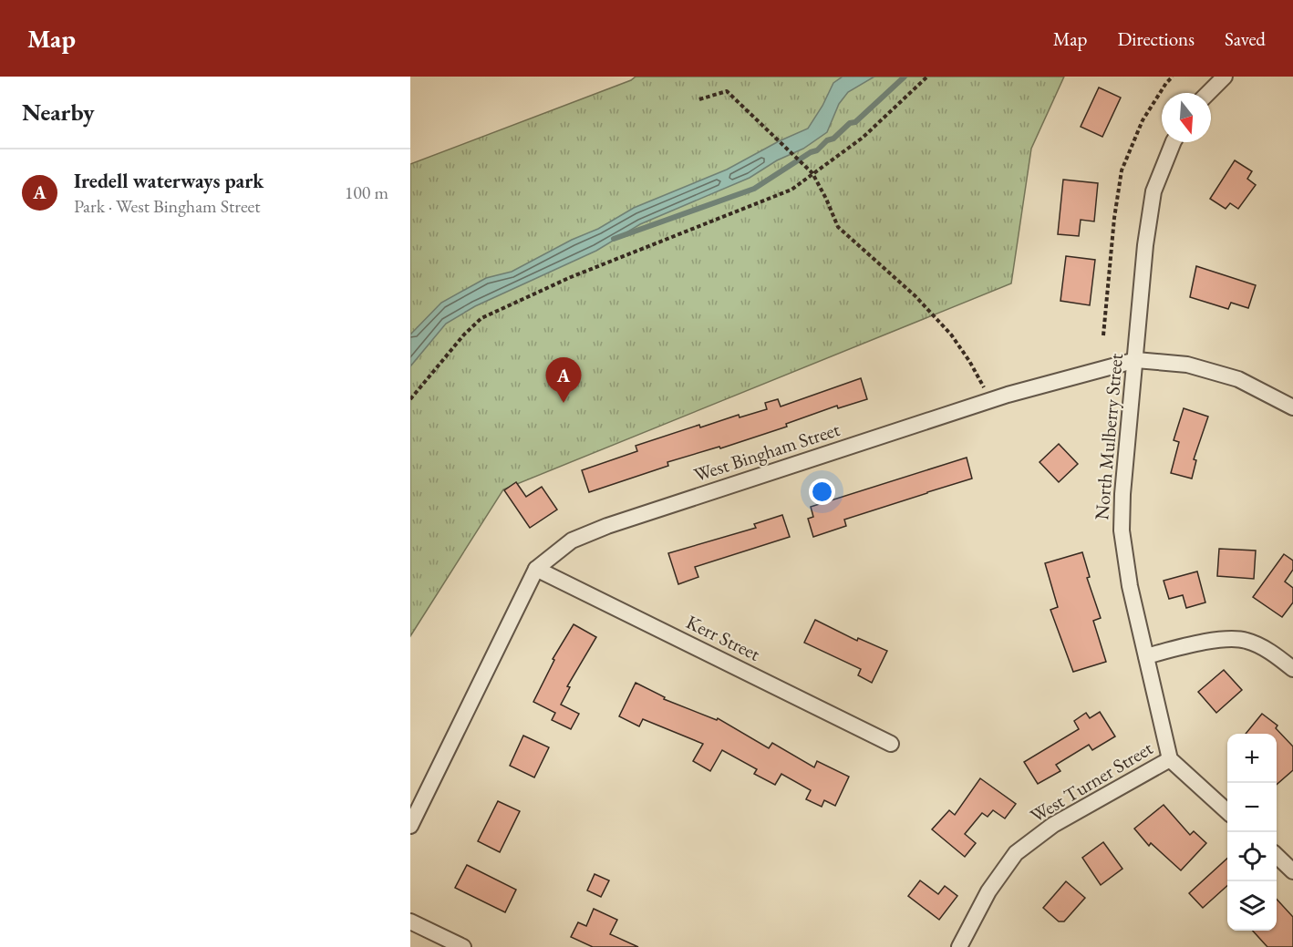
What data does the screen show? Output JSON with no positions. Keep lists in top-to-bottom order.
{
  "streets": {
    "street": [
      "North Mulberry Street",
      "West Bingham Street",
      "Kerr Street",
      "West Turner Street"
    ]
  },
  "crossings": [
    ["North Mulberry Street", "West Bingham Street"],
    ["North Mulberry Street", "West Turner Street"],
    ["West Bingham Street", "Kerr Street"]
  ],
  "north": "bottom",
  "page": {
    "header": "Map",
    "nav": ["Map", "Directions", "Saved"],
    "heading": "Nearby",
    "list": [
      {
        "mark": "A",
        "name": "Iredell waterways park",
        "note": "Park · West Bingham Street",
        "value": "100 m"
      }
    ],
    "pins": "A",
    "map_buttons": ["+", "−"]
  }
}
